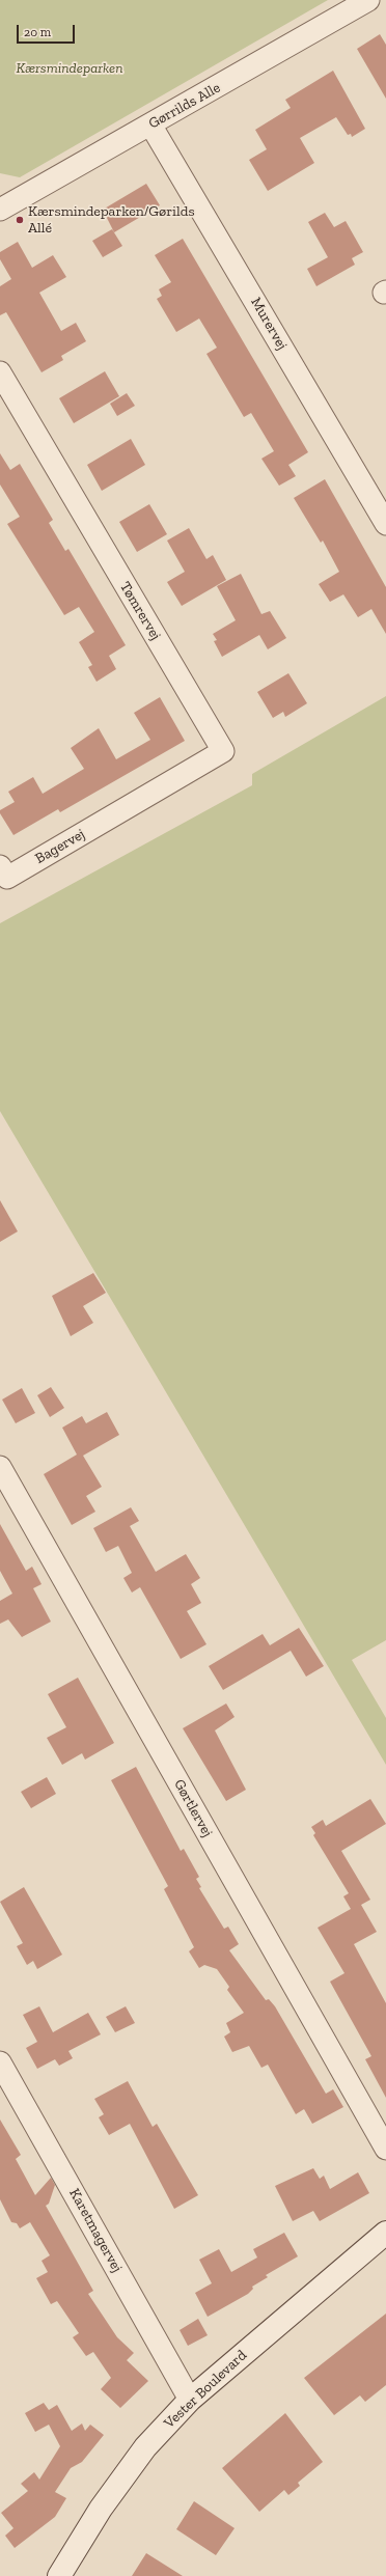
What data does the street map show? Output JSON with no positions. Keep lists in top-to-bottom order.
{
  "streets": {
    "main road": ["Vester Boulevard"],
    "street": [
      "Gørrilds Alle",
      "Murervej",
      "Tømrervej",
      "Bagervej",
      "Gørtlervej",
      "Karetmagervej"
    ]
  },
  "crossings": [
    ["Gørrilds Alle", "Murervej"],
    ["Tømrervej", "Bagervej"],
    ["Karetmagervej", "Vester Boulevard"]
  ],
  "parks": ["Kærsmindeparken"],
  "places": ["Kærsmindeparken/Gørilds Allé"],
  "scale_bar": "20 m"
}
